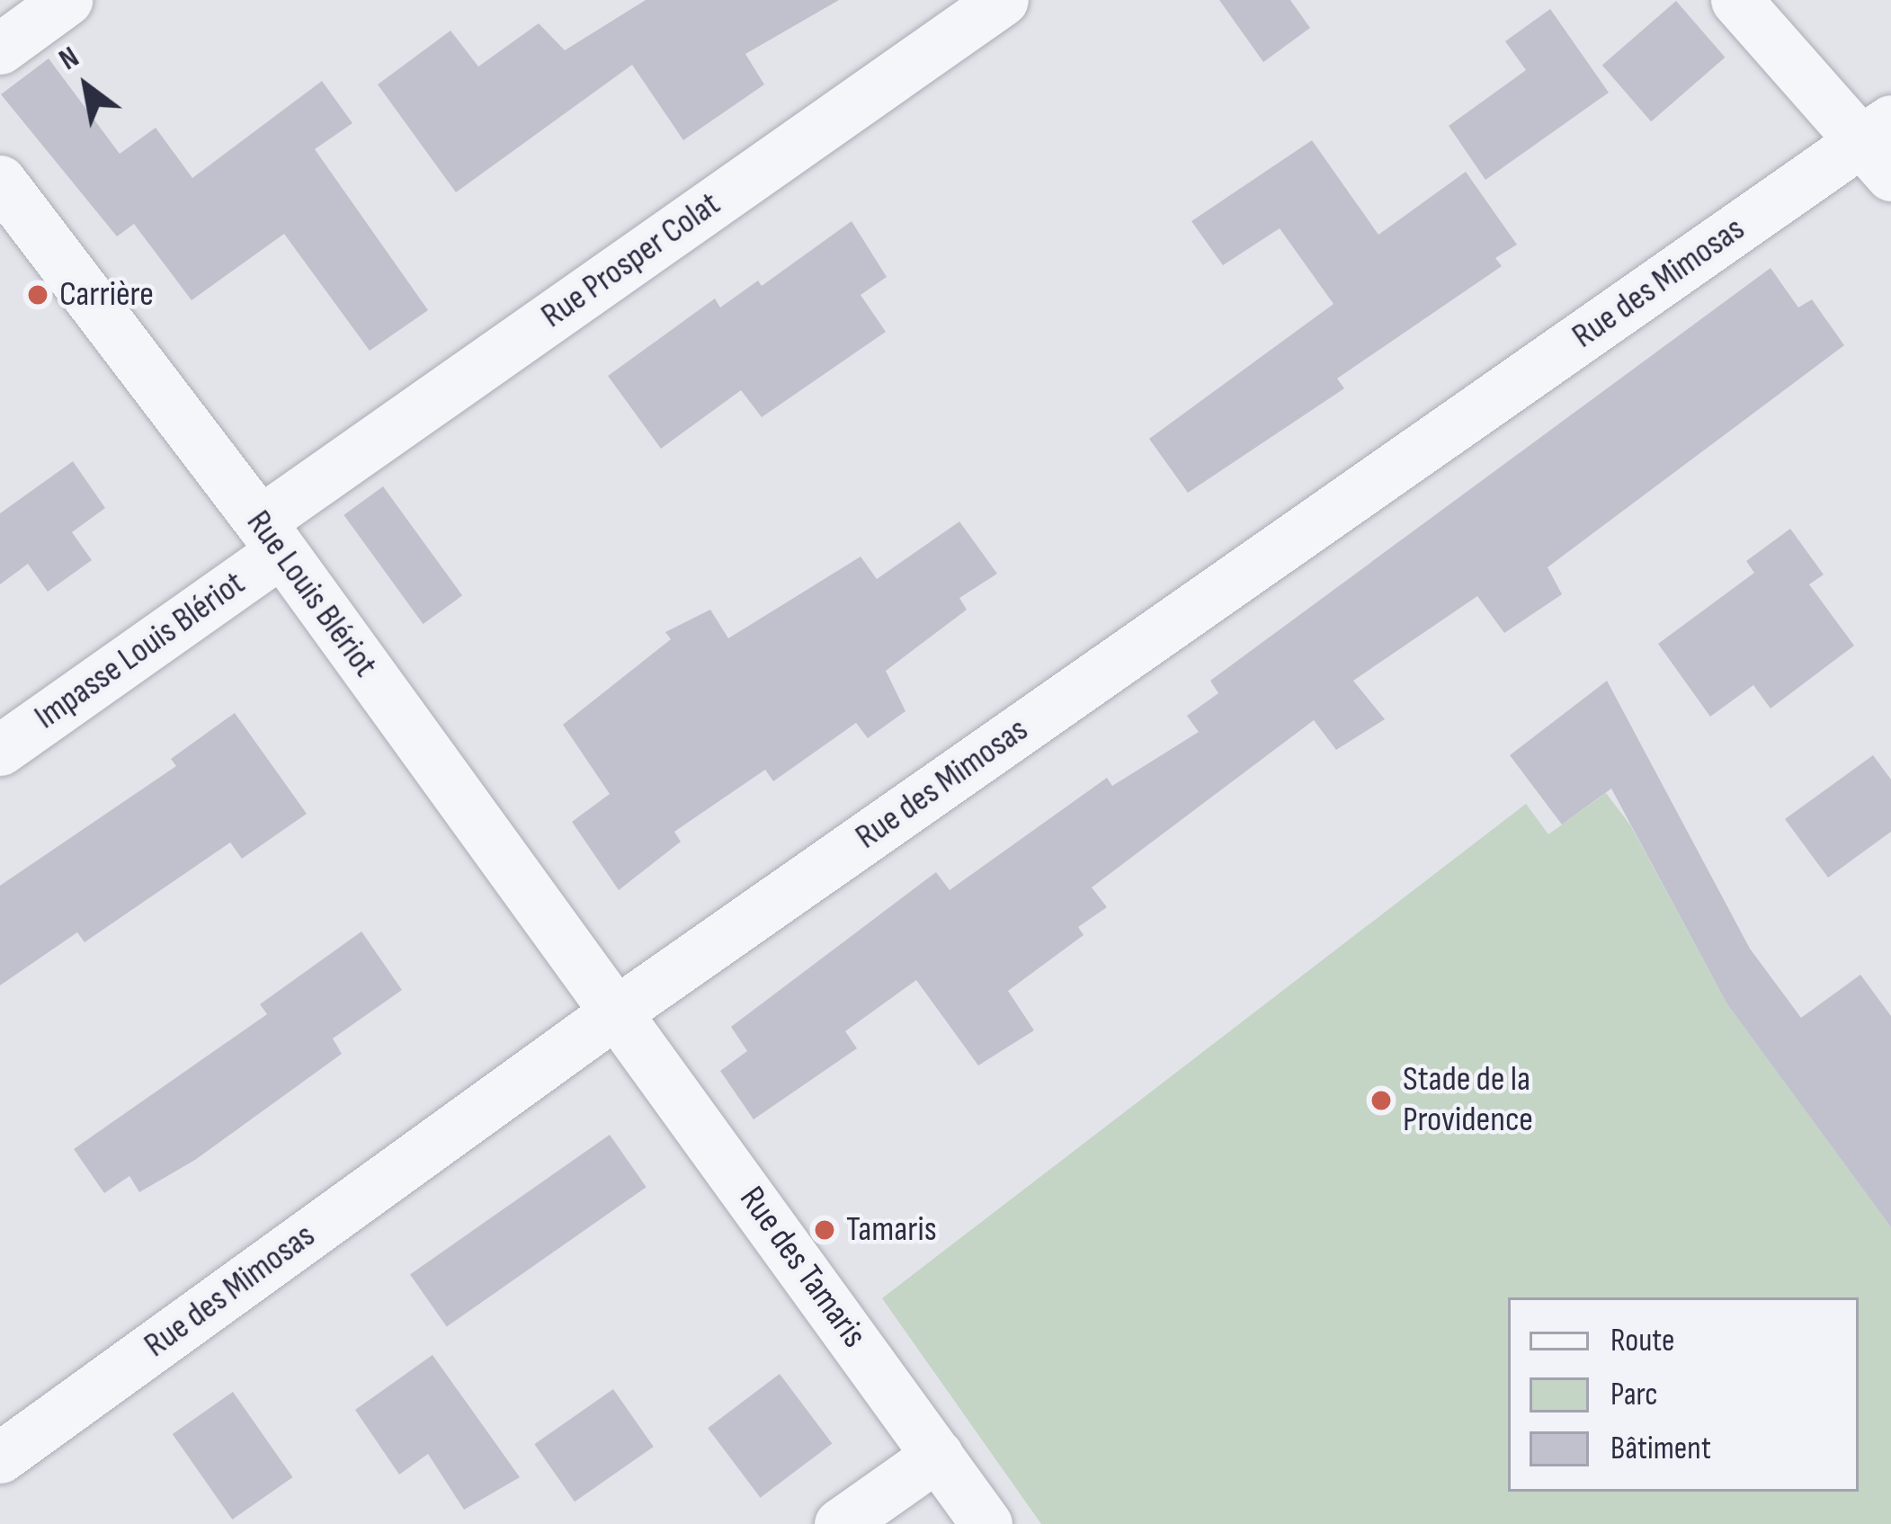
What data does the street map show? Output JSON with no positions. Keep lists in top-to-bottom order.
{
  "streets": {
    "street": [
      "Rue Prosper Colat",
      "Rue des Mimosas",
      "Rue Louis Blériot",
      "Impasse Louis Blériot",
      "Rue des Tamaris"
    ]
  },
  "crossings": [
    ["Rue Prosper Colat", "Rue Louis Blériot"],
    ["Rue Prosper Colat", "Impasse Louis Blériot"],
    ["Rue des Mimosas", "Rue Louis Blériot"],
    ["Rue des Mimosas", "Rue des Tamaris"],
    ["Rue Louis Blériot", "Impasse Louis Blériot"],
    ["Rue Louis Blériot", "Rue des Tamaris"]
  ],
  "places": ["Carrière", "Stade de la Providence", "Tamaris"],
  "legend": ["Route", "Parc", "Bâtiment"],
  "north": "top left"
}
